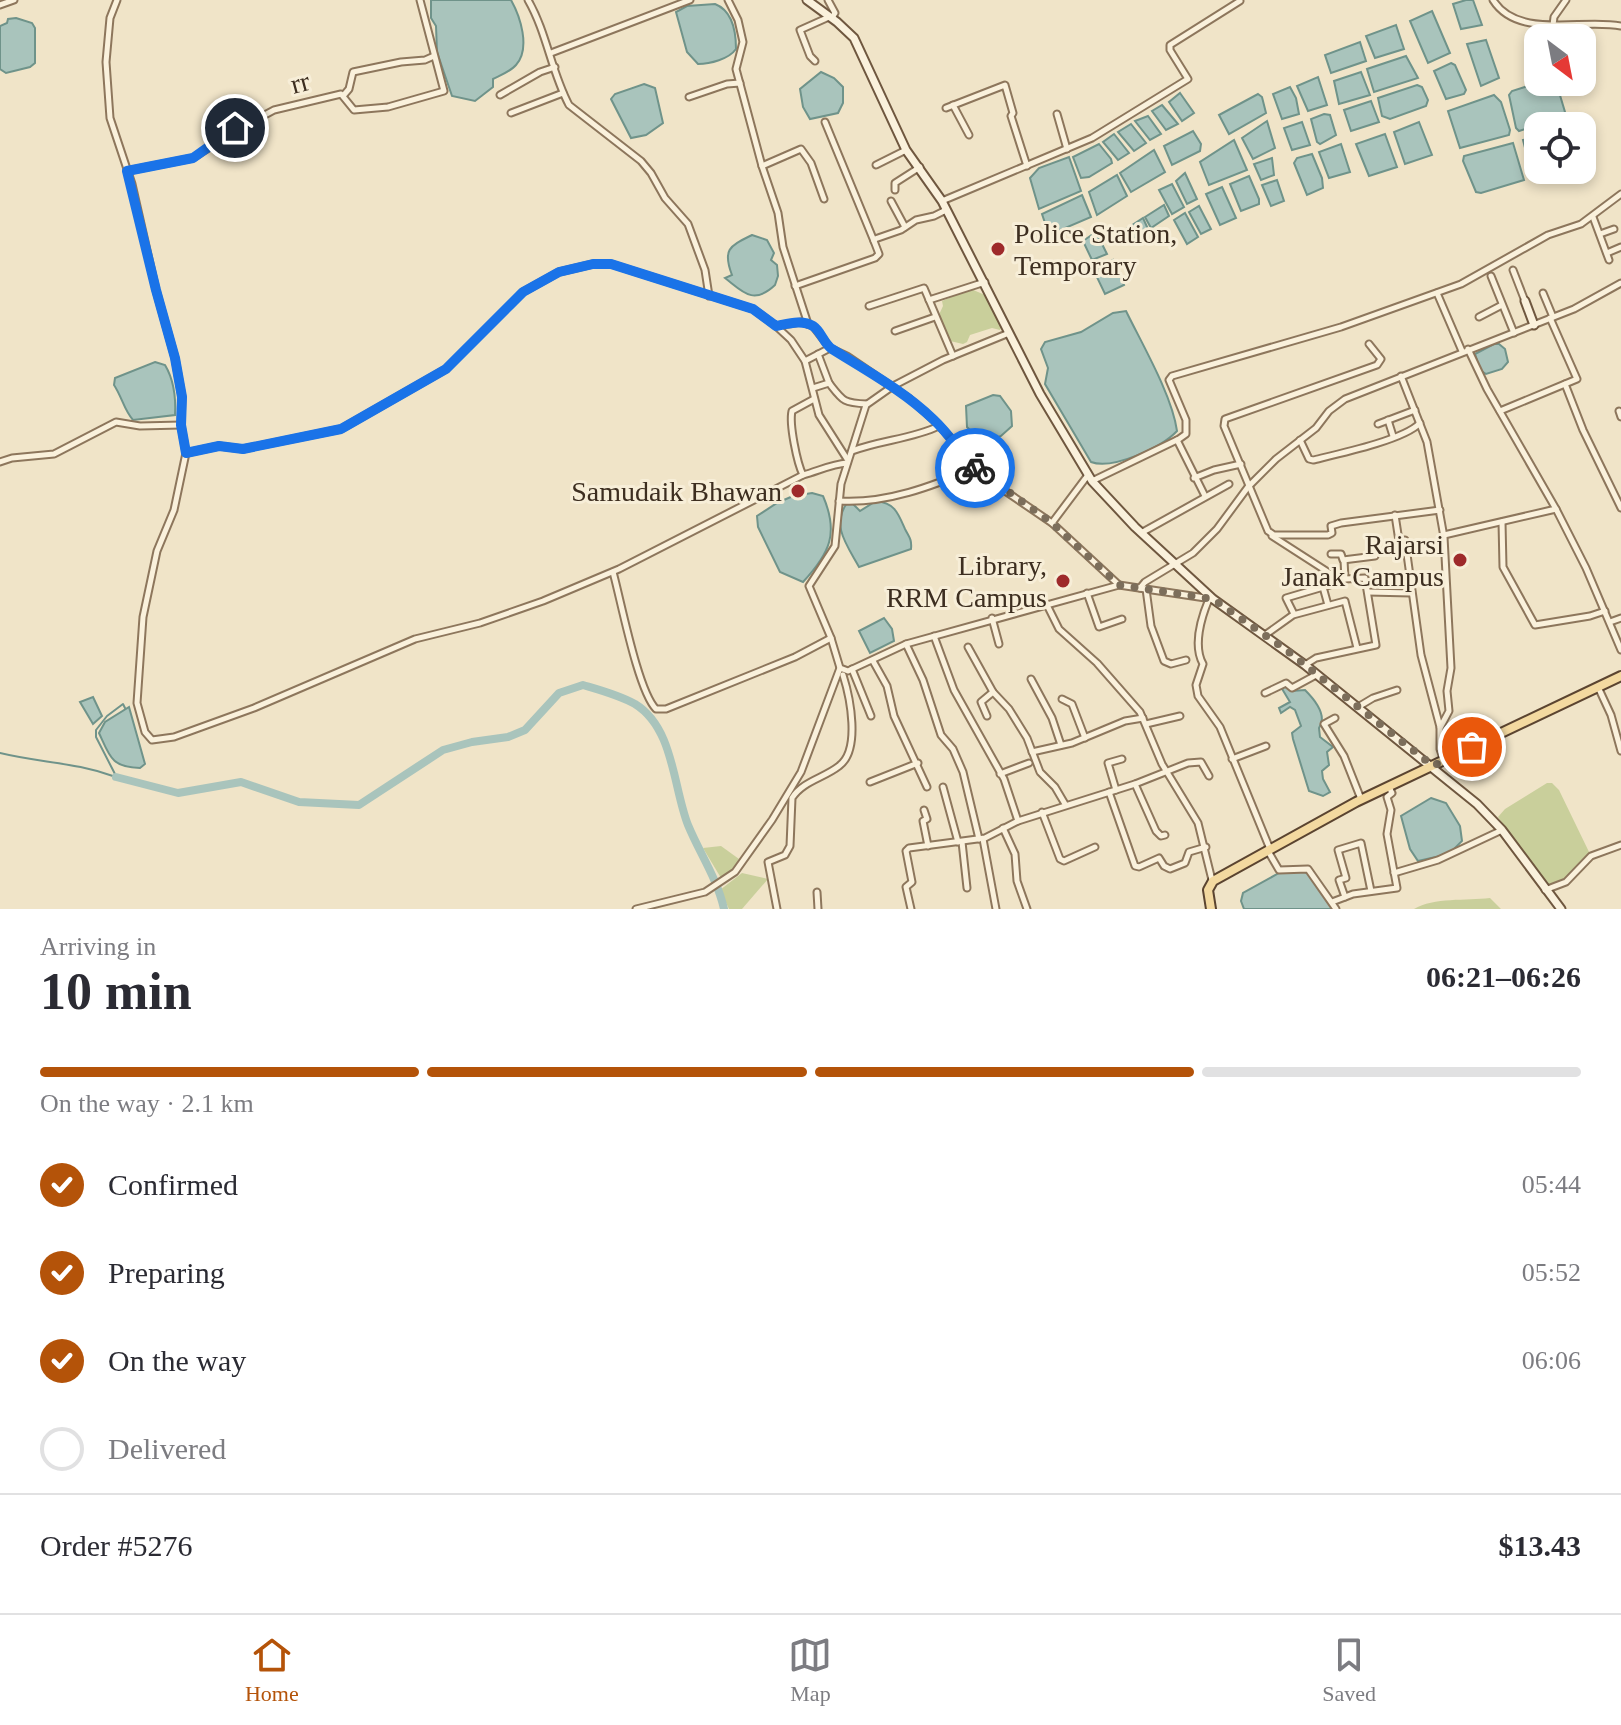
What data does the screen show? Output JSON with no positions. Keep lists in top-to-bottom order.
{
  "streets": {
    "street": ["rr"]
  },
  "places": [
    "Police Station, Temporary",
    "Samudaik Bhawan",
    "Rajarsi Janak Campus",
    "Library, RRM Campus"
  ],
  "north": "bottom right",
  "page": {
    "heading": ["10 min", "Arriving in", "06:21–06:26"],
    "panel": ["Order #5276", "$13.43"],
    "bar": "On the way · 2.1 km",
    "list": [
      ["Confirmed", "05:44"],
      ["Preparing", "05:52"],
      ["On the way", "06:06"],
      "Delivered"
    ],
    "tabs": ["Home", "Map", "Saved"]
  }
}
